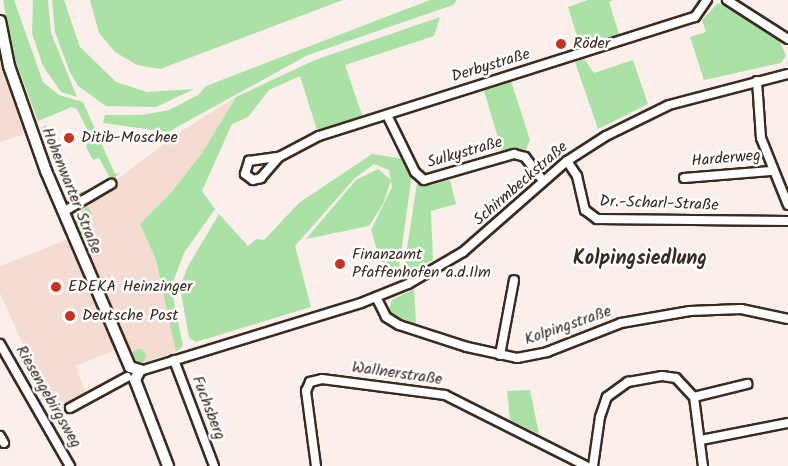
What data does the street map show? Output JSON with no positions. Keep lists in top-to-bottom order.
{
  "streets": {
    "street": [
      "Derbystraße",
      "Sulkystraße",
      "Harderweg",
      "Schirmbeckstraße",
      "Hohenwarter Straße",
      "Dr.-Scharl-Straße",
      "Kolpingstraße",
      "Wallnerstraße",
      "Riesengebirgsweg",
      "Fuchsberg"
    ]
  },
  "crossings": [
    ["Derbystraße", "Sulkystraße"],
    ["Sulkystraße", "Schirmbeckstraße"],
    ["Schirmbeckstraße", "Hohenwarter Straße"],
    ["Schirmbeckstraße", "Dr.-Scharl-Straße"],
    ["Schirmbeckstraße", "Kolpingstraße"],
    ["Schirmbeckstraße", "Fuchsberg"]
  ],
  "districts": ["Kolpingsiedlung"],
  "places": [
    "Röder",
    "Ditib-Moschee",
    "Finanzamt Pfaffenhofen a.d.Ilm",
    "EDEKA Heinzinger",
    "Deutsche Post"
  ]
}
